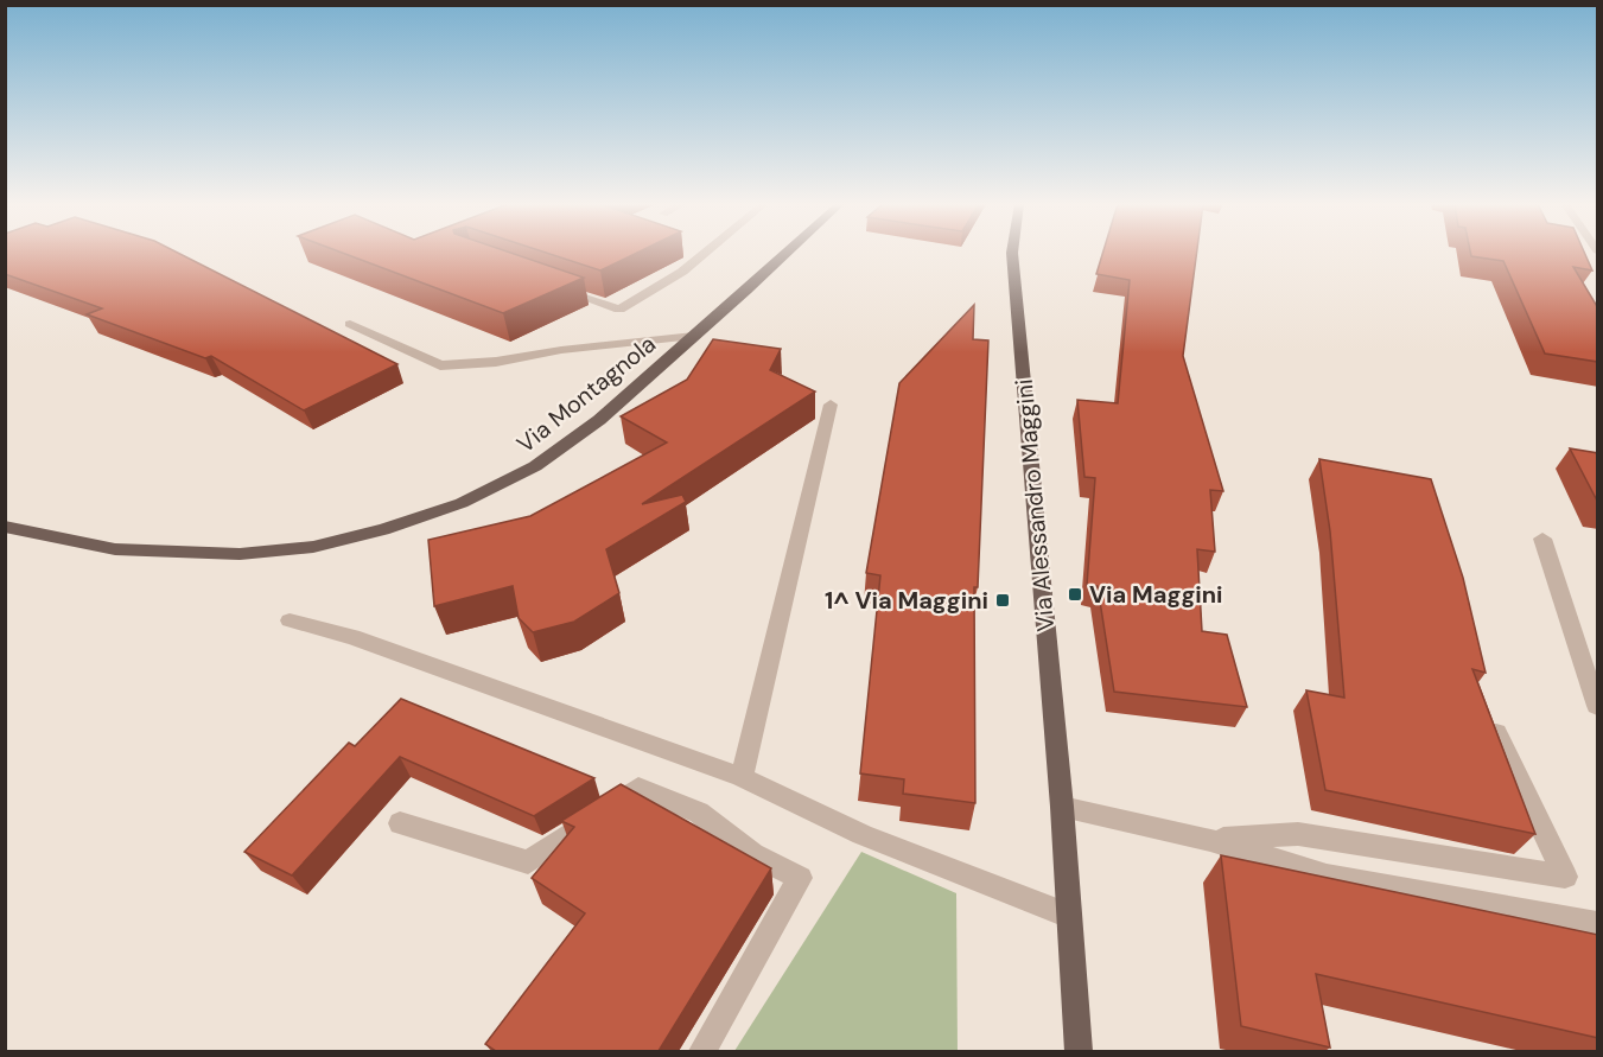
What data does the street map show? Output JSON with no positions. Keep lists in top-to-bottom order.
{
  "streets": {
    "main road": ["Via Montagnola", "Via Alessandro Maggini"]
  },
  "places": {
    "transit": ["Via Maggini", "1^ Via Maggini"]
  }
}
